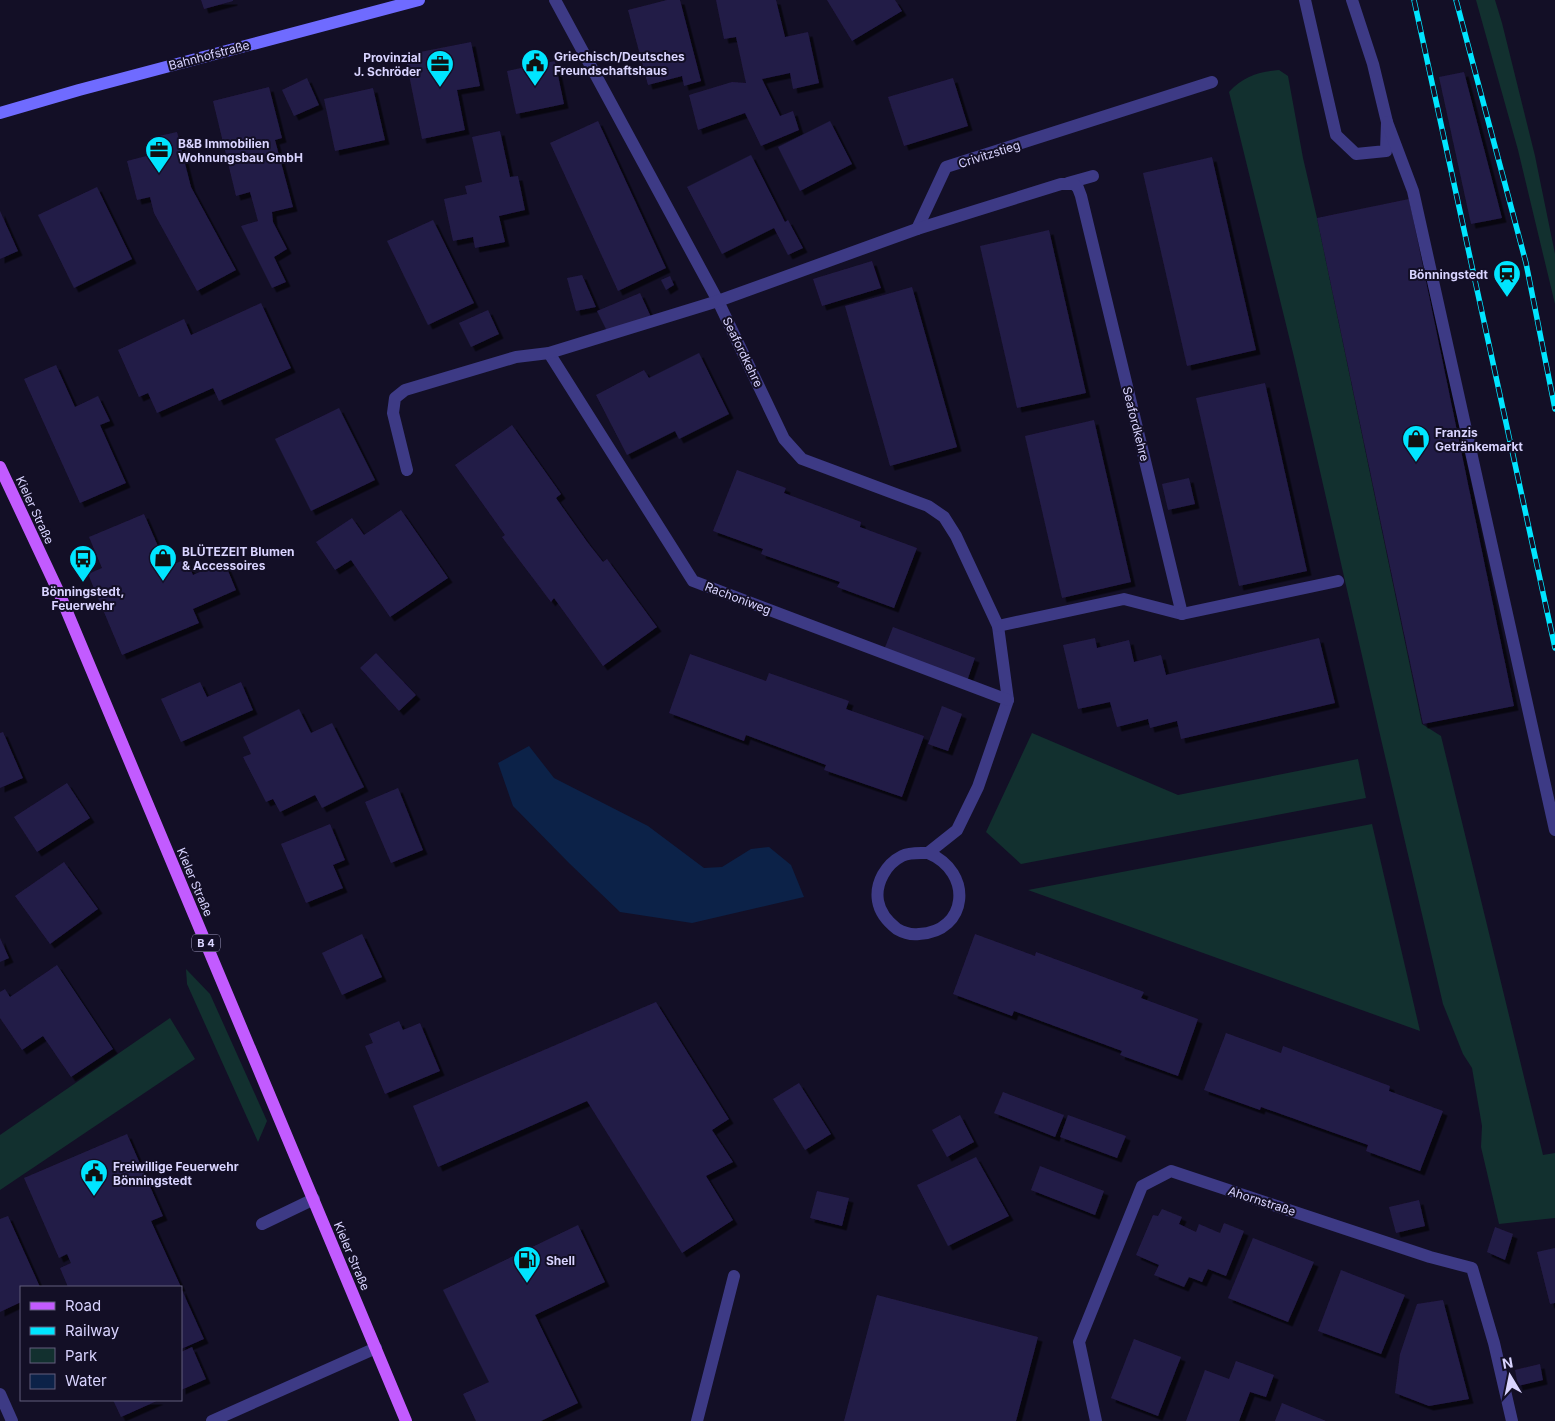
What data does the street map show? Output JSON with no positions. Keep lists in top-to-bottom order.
{
  "streets": {
    "main road": ["Bahnhofstraße", "Kieler Straße", "B 4"],
    "street": [
      "Crivitzstieg",
      "Seafordkehre",
      "Rachoniweg",
      "Ahornstraße"
    ]
  },
  "crossings": [
    ["Seafordkehre", "Rachoniweg"]
  ],
  "places": {
    "public building": ["Griechisch/Deutsches Freundschaftshaus", "Freiwillige Feuerwehr Bönningstedt"],
    "office": ["Provinzial J. Schröder", "B&B Immobilien Wohnungsbau GmbH"],
    "station": ["Bönningstedt"],
    "shop": ["Franzis Getränkemarkt", "BLÜTEZEIT Blumen & Accessoires"],
    "bus stop": ["Bönningstedt, Feuerwehr"],
    "fuel station": ["Shell"]
  },
  "legend": [
    "Road",
    "Railway",
    "Park",
    "Water"
  ],
  "north": "top"
}
